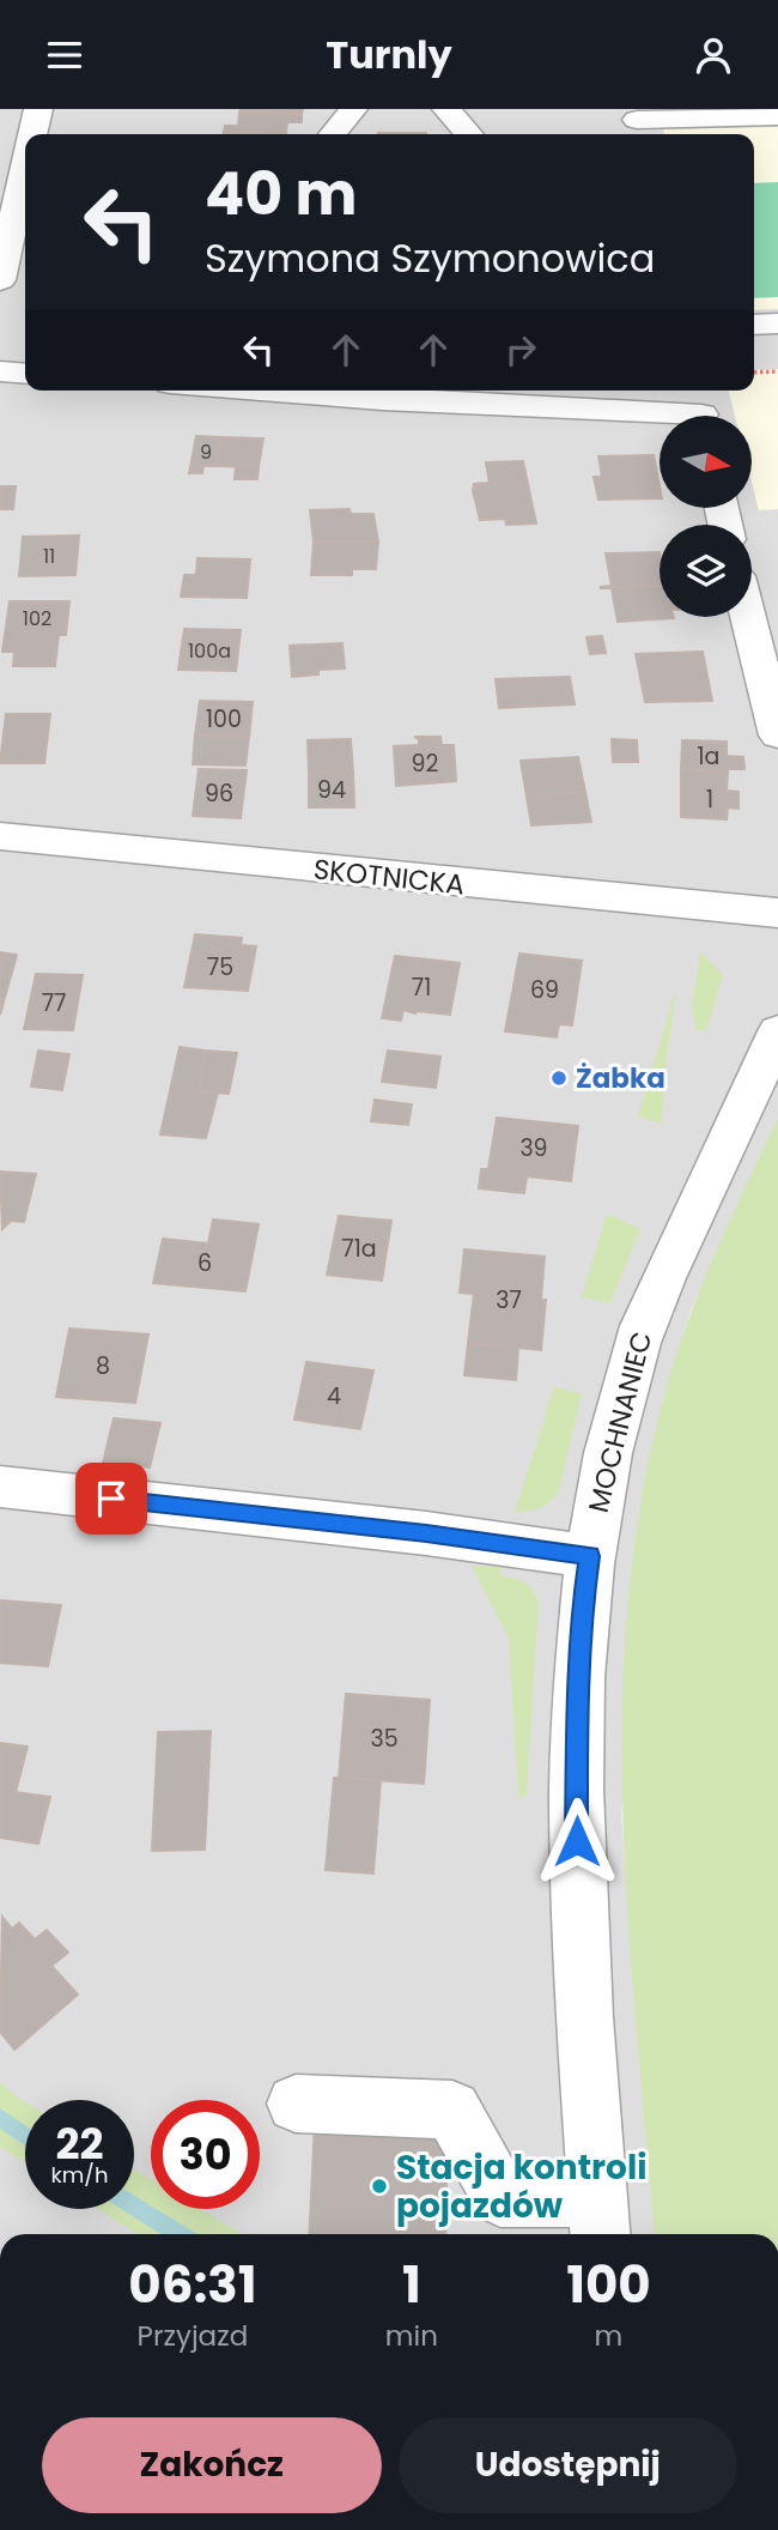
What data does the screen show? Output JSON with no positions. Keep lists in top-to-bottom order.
{
  "streets": {
    "street": ["SKOTNICKA", "MOCHNANIEC"]
  },
  "places": ["Żabka", "Stacja kontroli pojazdów"],
  "house_numbers": [
    "9",
    "11",
    "102",
    "100a",
    "100",
    "1a",
    "92",
    "94",
    "96",
    "1",
    "75",
    "71",
    "69",
    "77",
    "39",
    "71a",
    "6",
    "37",
    "8",
    "4",
    "35"
  ],
  "north": "right",
  "page": {
    "header": "Turnly",
    "turn": ["40 m", "Szymona Szymonowica"],
    "speed": "22 km/h",
    "limit": "30",
    "eta": [
      "06:31",
      "Przyjazd",
      "1",
      "min",
      "100",
      "m"
    ],
    "buttons": ["Zakończ", "Udostępnij"]
  }
}
